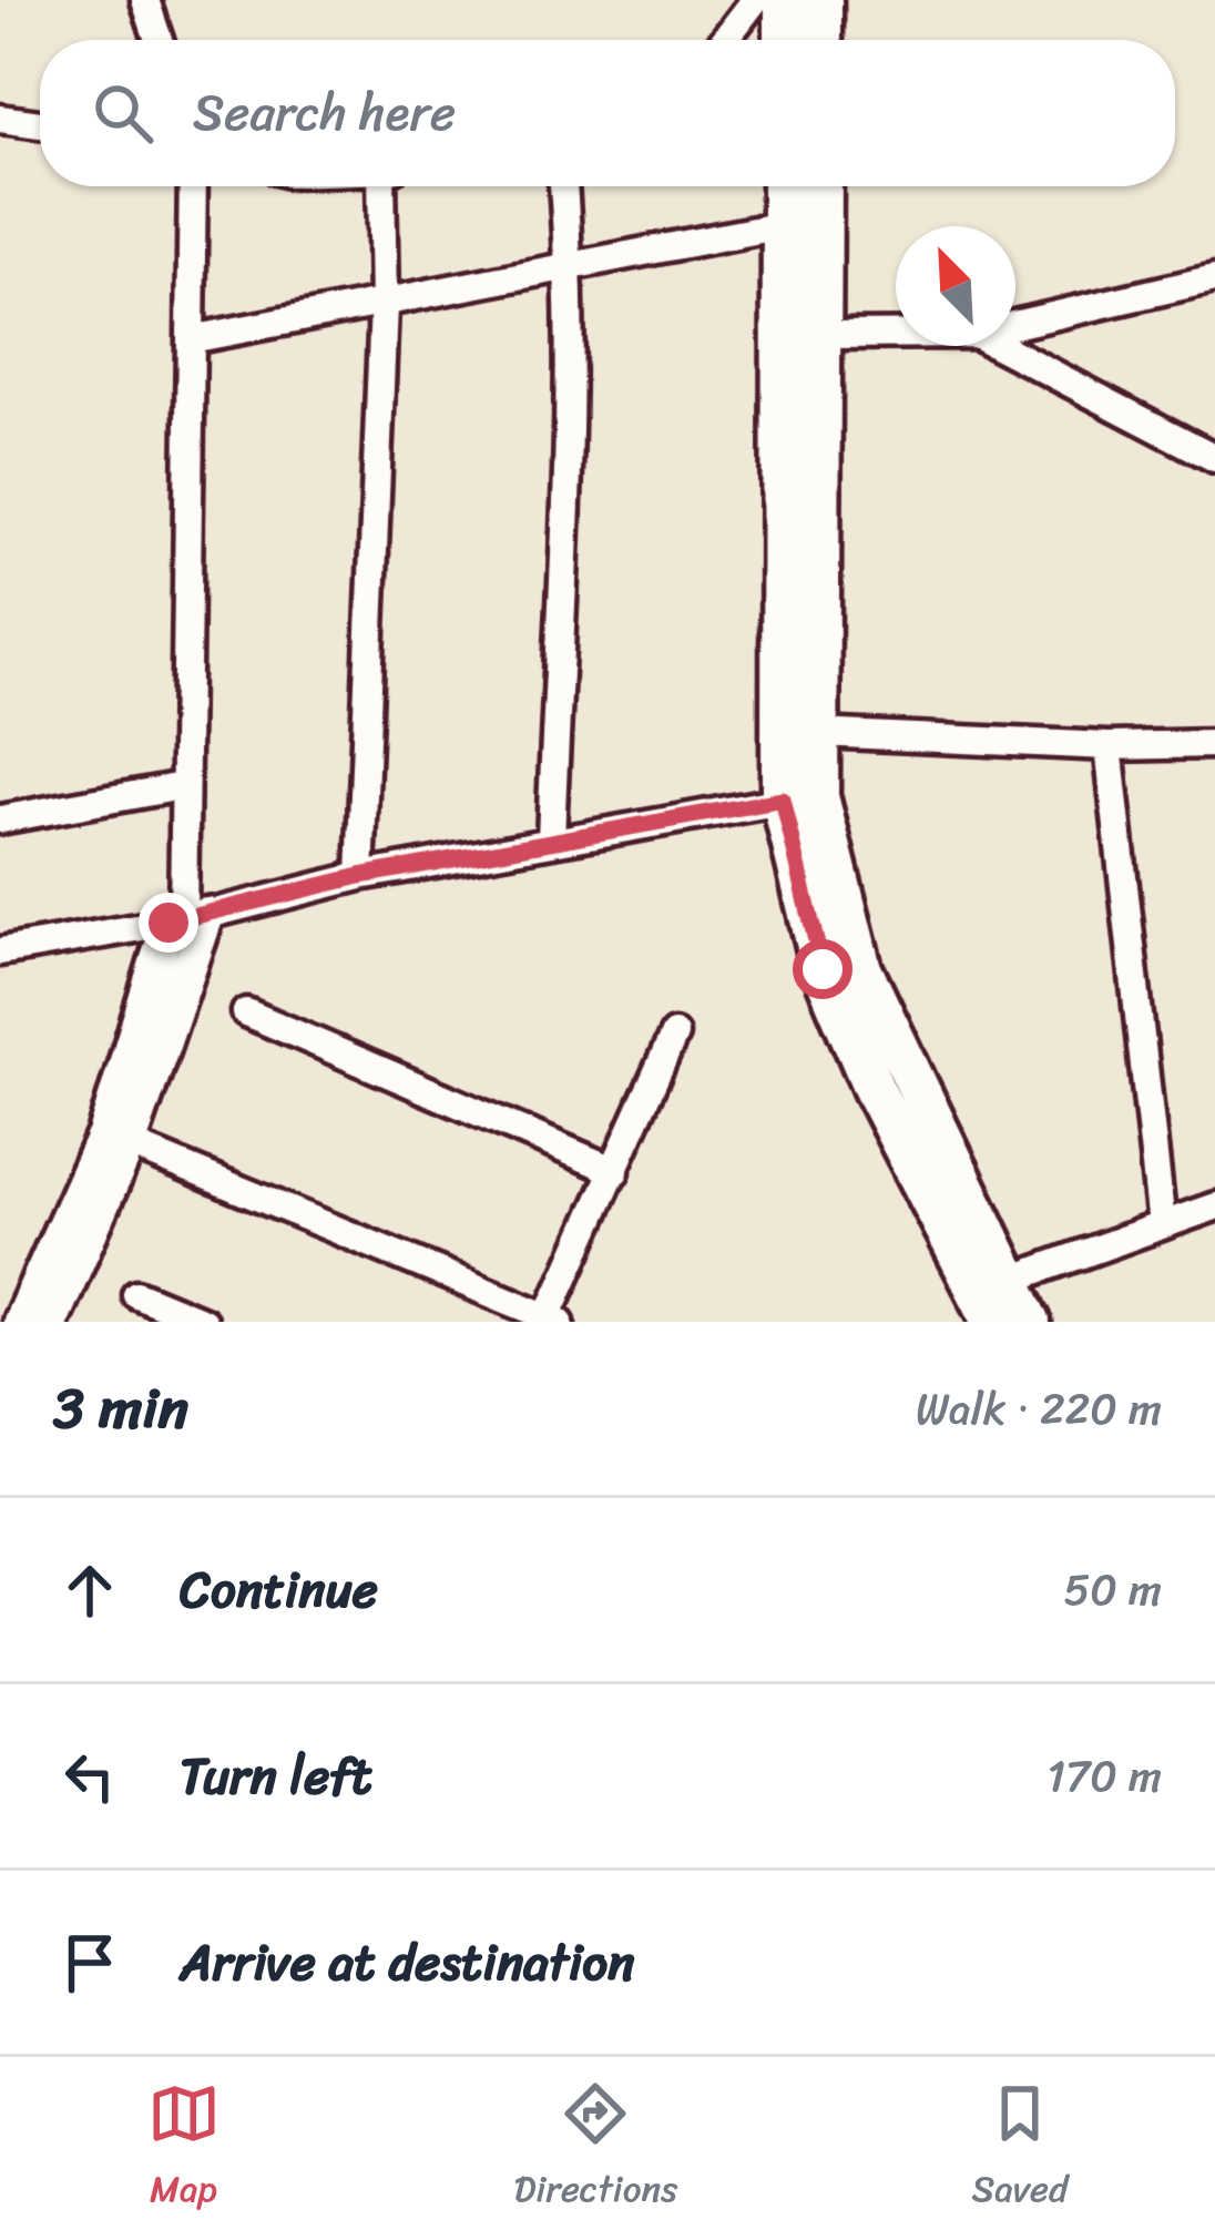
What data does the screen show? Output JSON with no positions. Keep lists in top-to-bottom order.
{
  "north": "top left",
  "page": {
    "search": "Search here",
    "heading": ["3 min", "Walk · 220 m"],
    "list": [
      ["Continue", "50 m"],
      ["Turn left", "170 m"],
      "Arrive at destination"
    ],
    "nav": ["Map", "Directions", "Saved"]
  }
}
